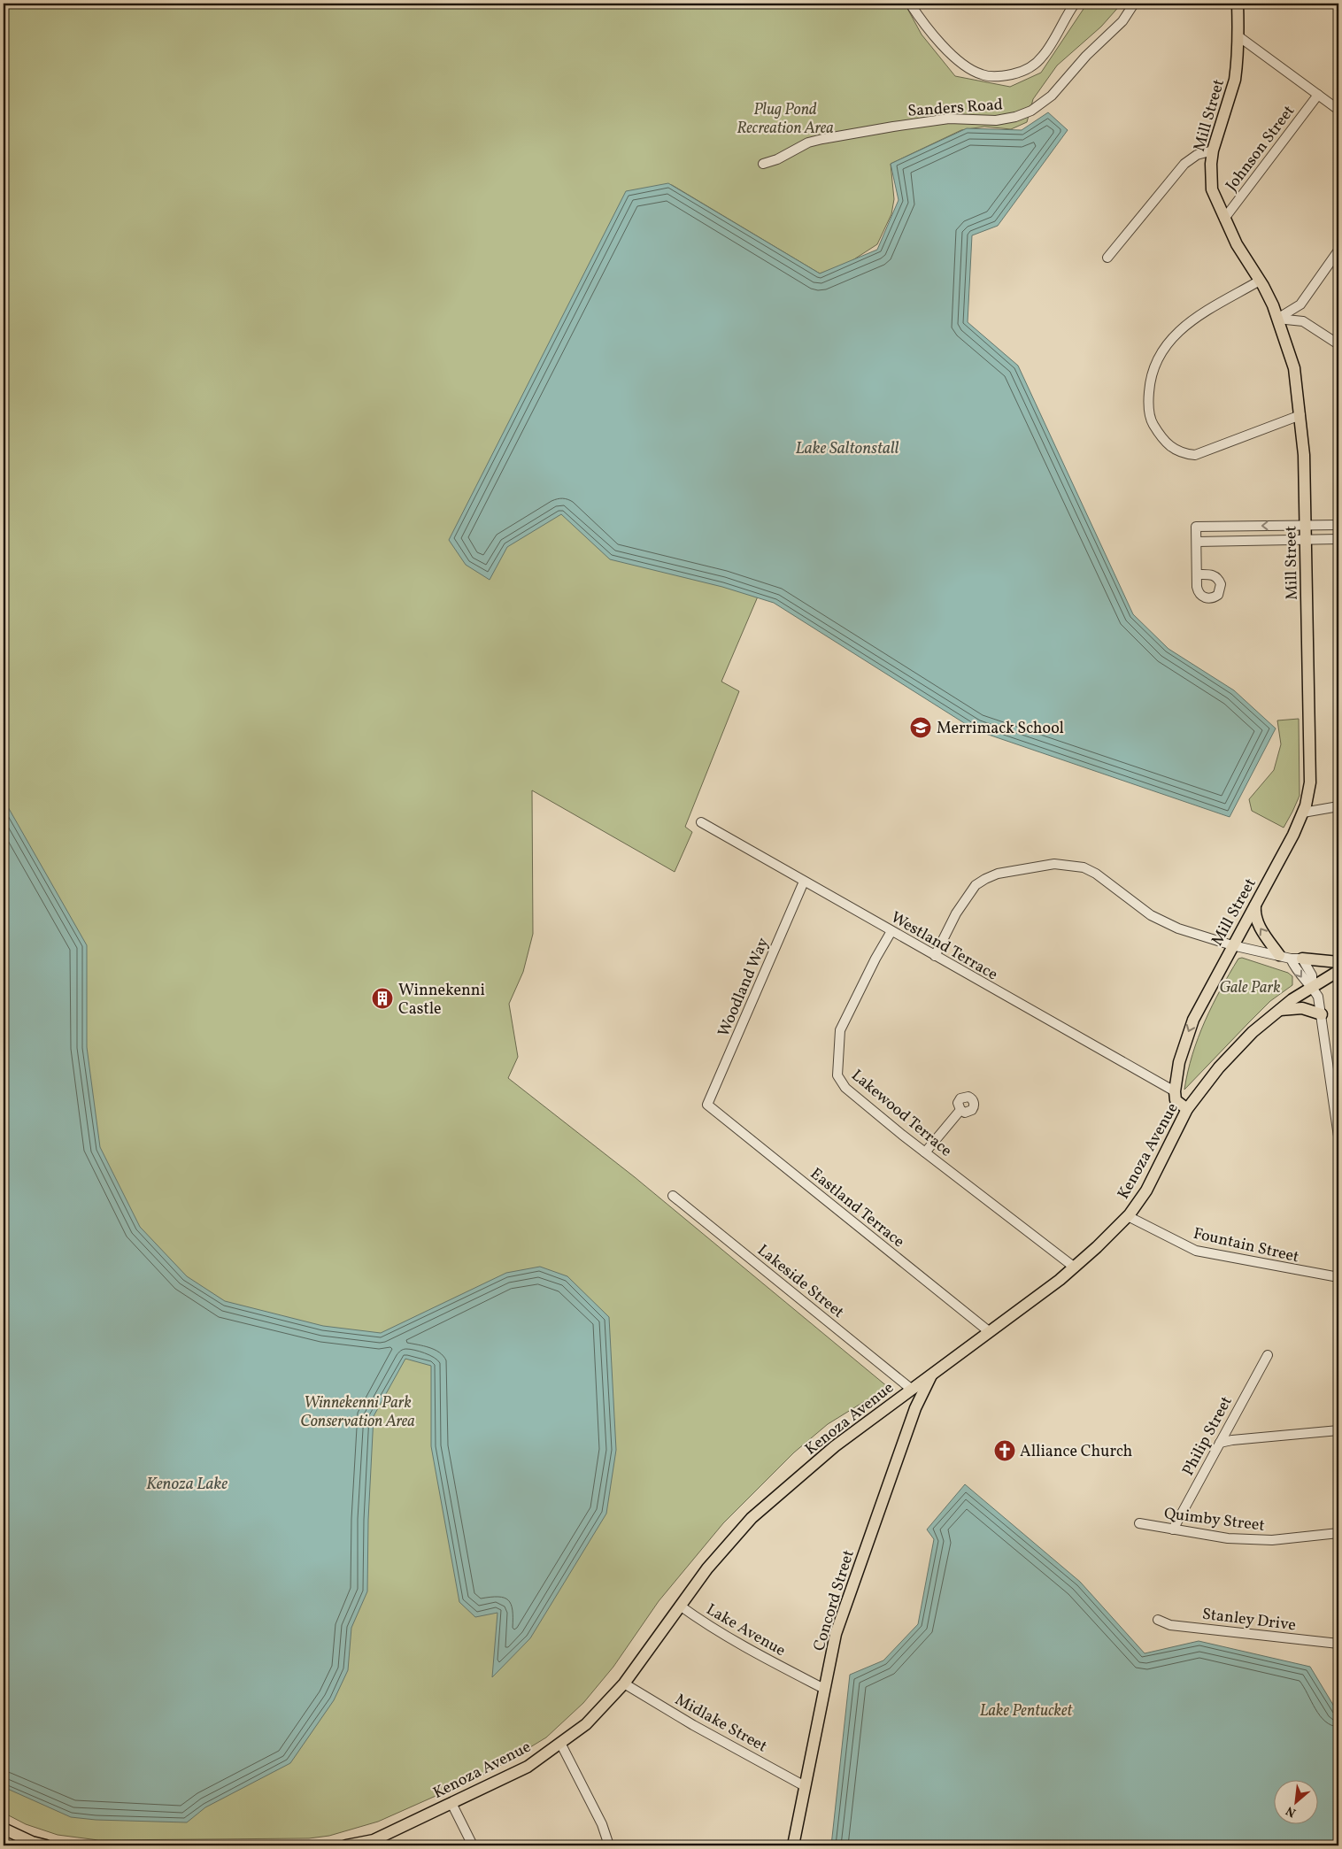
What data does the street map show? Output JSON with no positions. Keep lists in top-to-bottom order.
{
  "streets": {
    "main road": ["Mill Street", "Kenoza Avenue", "Concord Street"],
    "street": [
      "Sanders Road",
      "Johnson Street",
      "Westland Terrace",
      "Woodland Way",
      "Lakewood Terrace",
      "Eastland Terrace",
      "Fountain Street",
      "Lakeside Street",
      "Philip Street",
      "Quimby Street",
      "Stanley Drive",
      "Lake Avenue",
      "Midlake Street"
    ]
  },
  "crossings": [
    ["Mill Street", "Johnson Street"],
    ["Mill Street", "Westland Terrace"],
    ["Westland Terrace", "Woodland Way"],
    ["Westland Terrace", "Lakewood Terrace"],
    ["Woodland Way", "Eastland Terrace"],
    ["Lakewood Terrace", "Kenoza Avenue"],
    ["Kenoza Avenue", "Eastland Terrace"],
    ["Kenoza Avenue", "Fountain Street"],
    ["Kenoza Avenue", "Lakeside Street"],
    ["Kenoza Avenue", "Concord Street"],
    ["Kenoza Avenue", "Lake Avenue"],
    ["Kenoza Avenue", "Midlake Street"],
    ["Philip Street", "Quimby Street"],
    ["Concord Street", "Lake Avenue"],
    ["Concord Street", "Midlake Street"]
  ],
  "water": ["Lake Saltonstall", "Kenoza Lake"],
  "parks": [
    "Plug Pond Recreation Area",
    "Gale Park",
    "Winnekenni Park Conservation Area",
    "Lake Pentucket"
  ],
  "places": {
    "school or university": ["Merrimack School"],
    "building": ["Winnekenni Castle"],
    "church": ["Alliance Church"]
  },
  "north": "bottom left"
}
